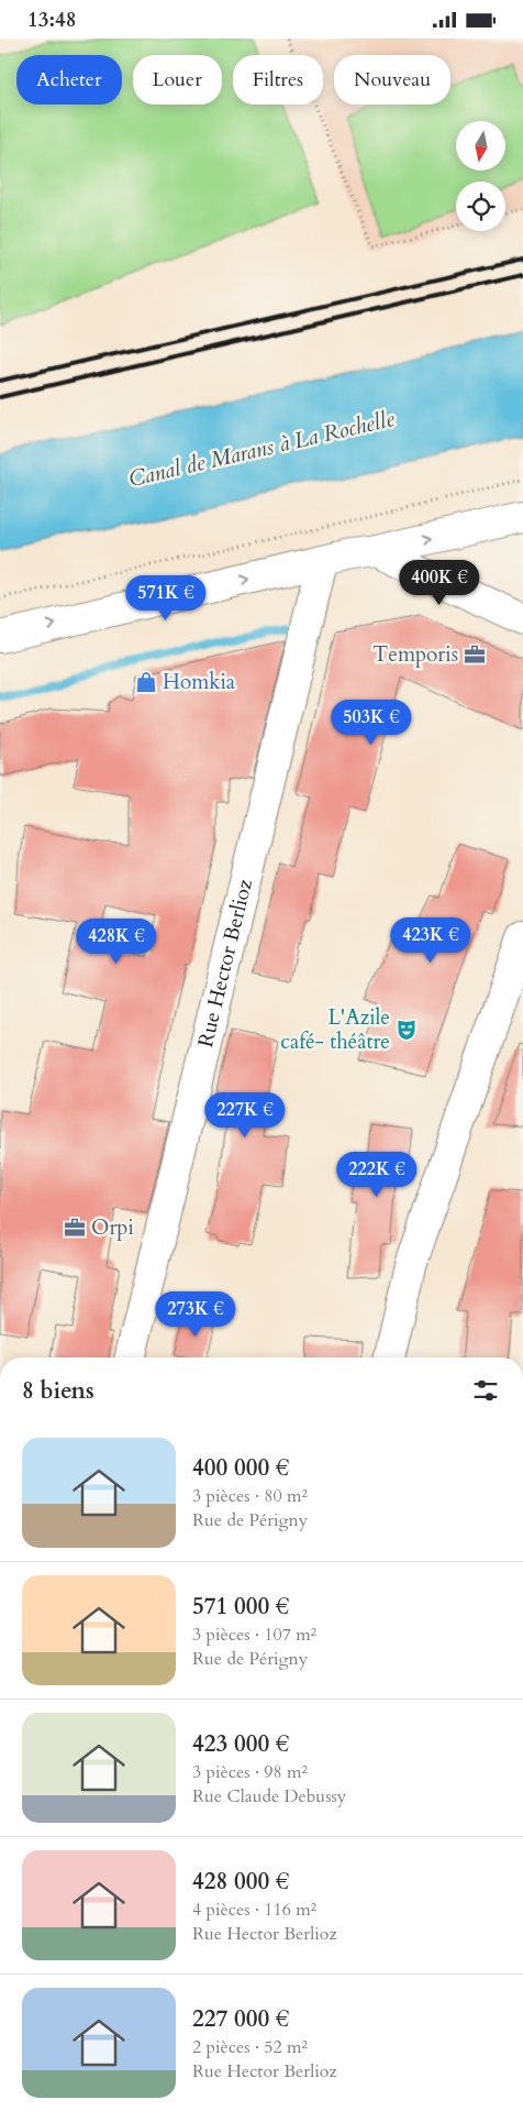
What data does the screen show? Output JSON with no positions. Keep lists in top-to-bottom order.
{
  "streets": {
    "street": ["Rue Hector Berlioz"]
  },
  "water": ["Canal de Marans à La Rochelle"],
  "places": {
    "office": ["Temporis", "Orpi"],
    "shop": ["Homkia"],
    "theatre": ["L'Azile café- théâtre"]
  },
  "north": "bottom",
  "page": {
    "status": "13:48",
    "chip": [
      "Acheter",
      "Louer",
      "Filtres",
      "Nouveau"
    ],
    "price": [
      "400K €",
      "571K €",
      "503K €",
      "423K €",
      "428K €",
      "227K €",
      "222K €",
      "273K €"
    ],
    "heading": "8 biens",
    "list": [
      {
        "name": "400 000 €",
        "note": "3 pièces · 80 m² · Rue de Périgny"
      },
      {
        "name": "571 000 €",
        "note": "3 pièces · 107 m² · Rue de Périgny"
      },
      {
        "name": "423 000 €",
        "note": "3 pièces · 98 m² · Rue Claude Debussy"
      },
      {
        "name": "428 000 €",
        "note": "4 pièces · 116 m² · Rue Hector Berlioz"
      },
      {
        "name": "227 000 €",
        "note": "2 pièces · 52 m² · Rue Hector Berlioz"
      }
    ]
  }
}
